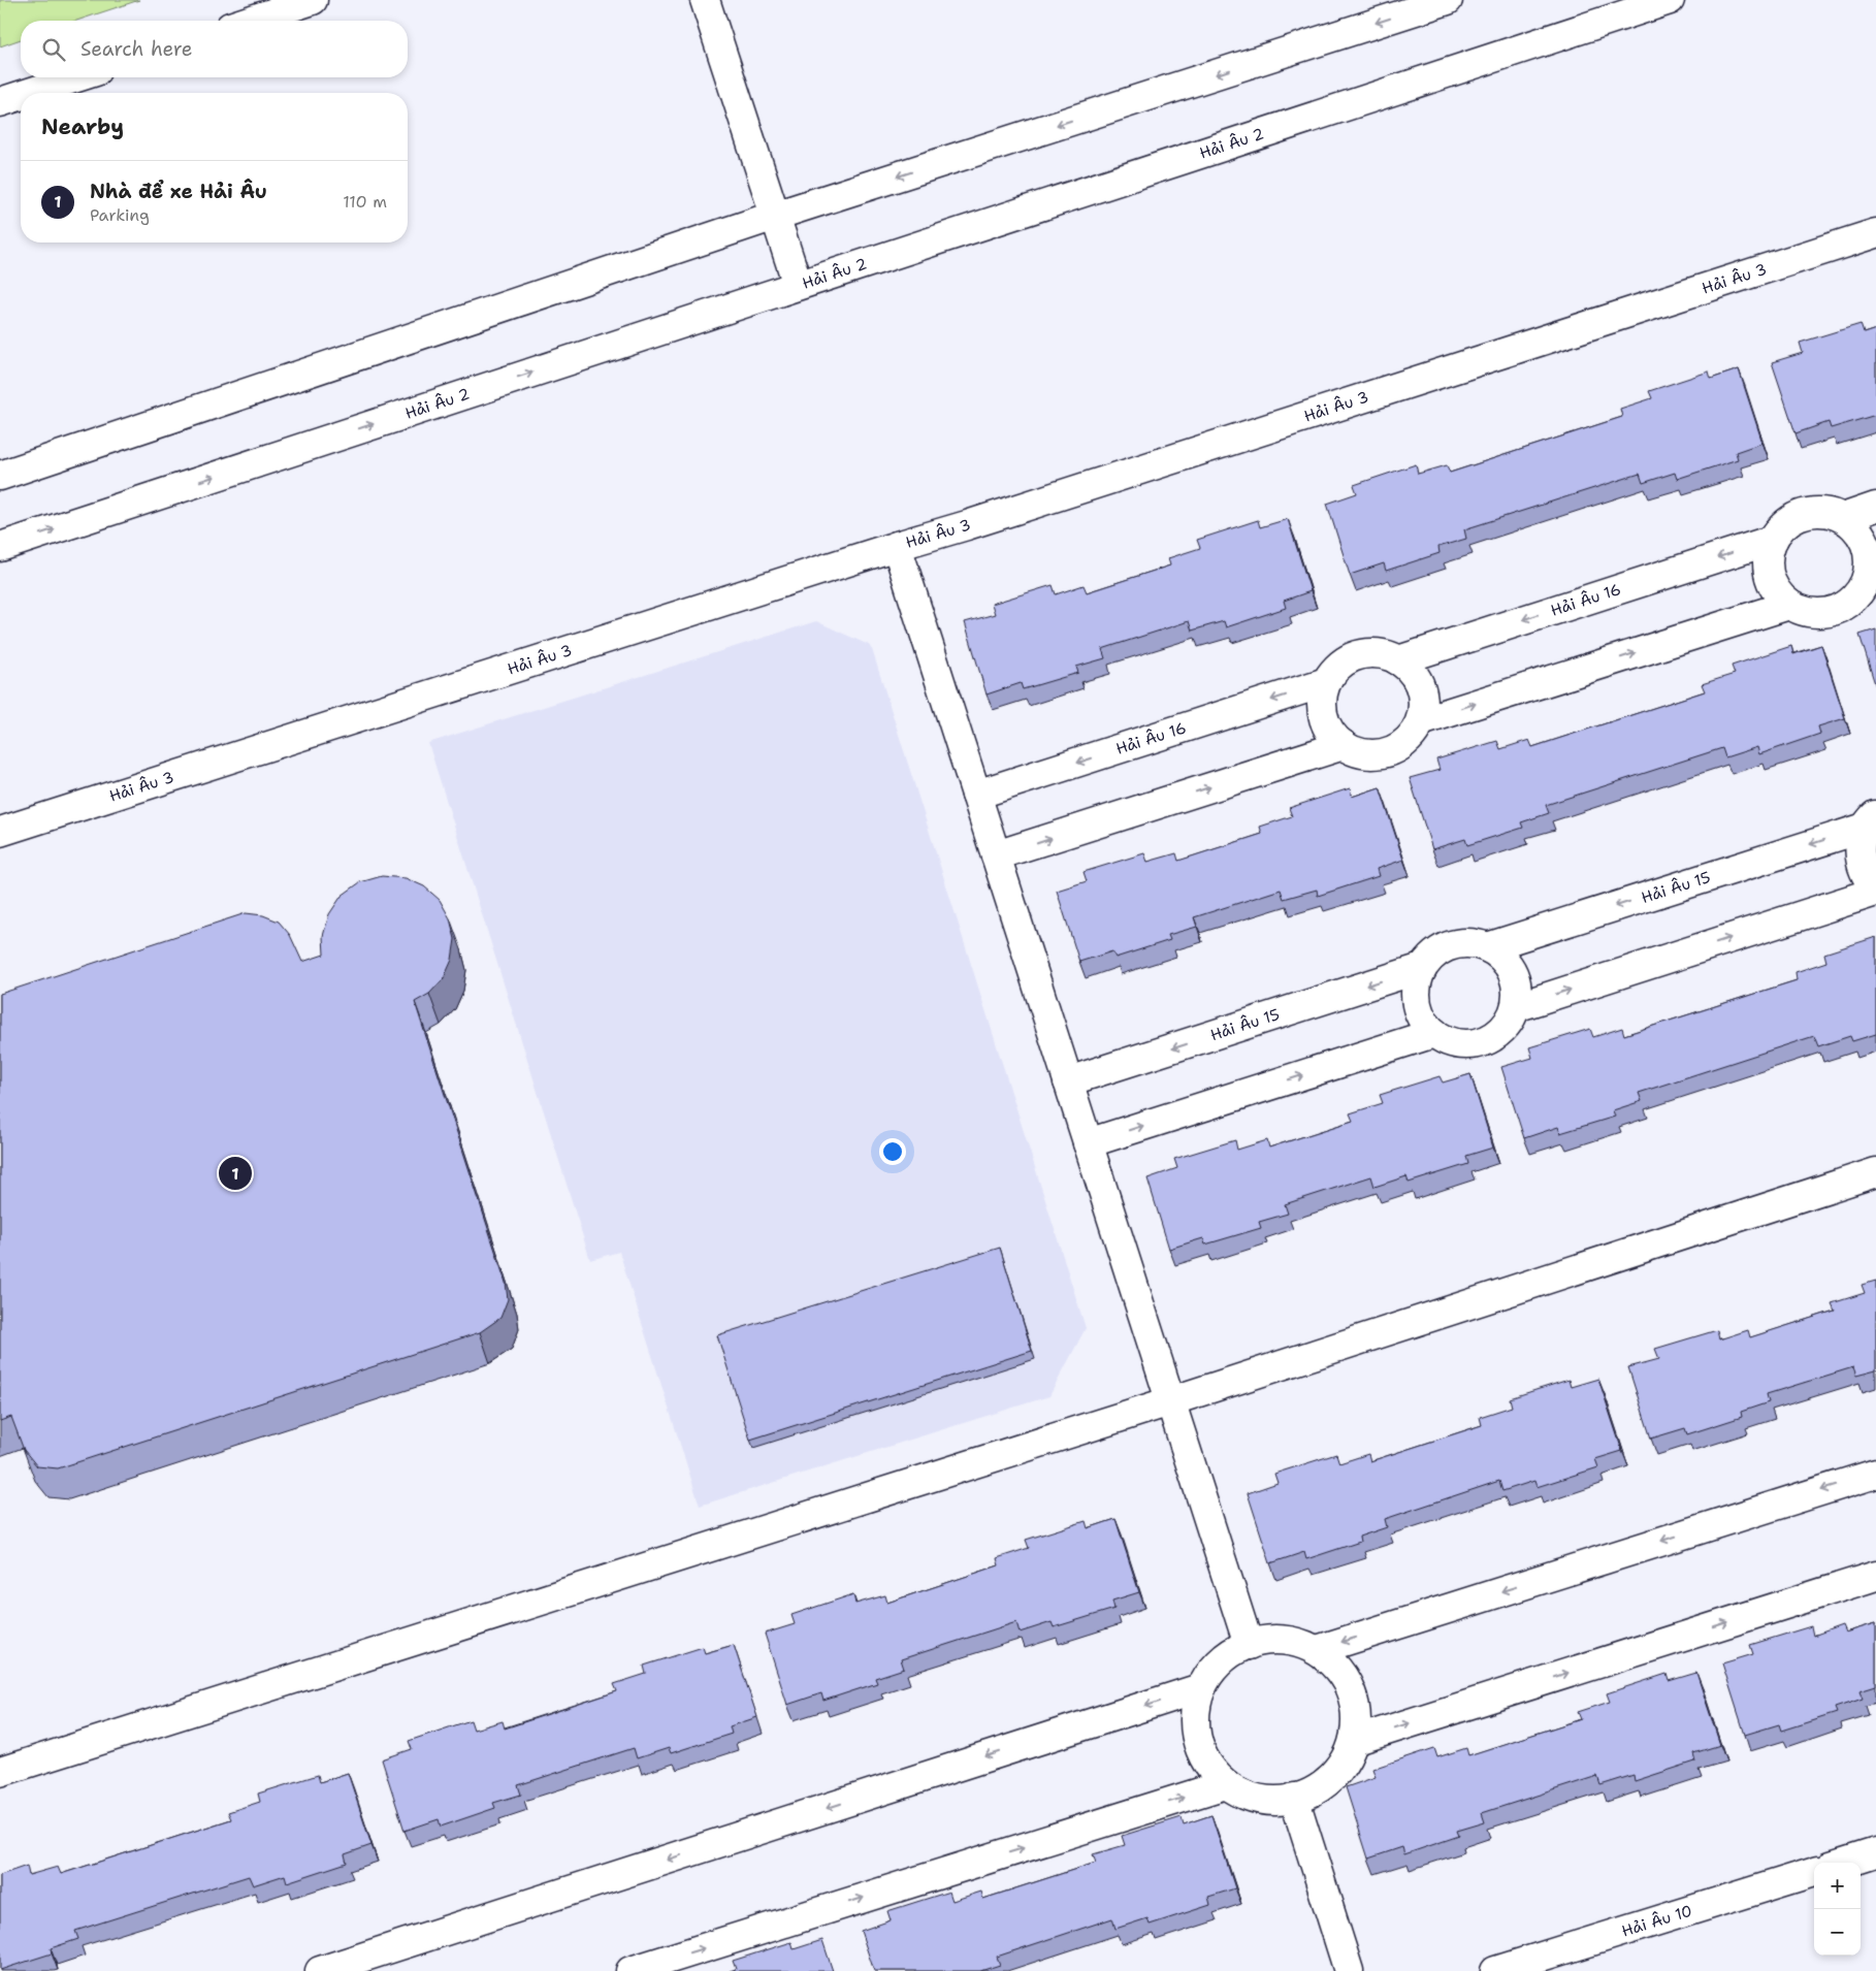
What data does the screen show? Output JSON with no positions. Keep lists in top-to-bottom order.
{
  "streets": {
    "street": [
      "Hải Âu 2",
      "Hải Âu 3",
      "Hải Âu 16",
      "Hải Âu 15",
      "Hải Âu 10"
    ]
  },
  "page": {
    "search": "Search here",
    "heading": "Nearby",
    "list": [
      {
        "mark": "1",
        "name": "Nhà để xe Hải Âu",
        "note": "Parking",
        "value": "110 m"
      }
    ],
    "pins": "1",
    "map_buttons": ["+", "−"]
  }
}
